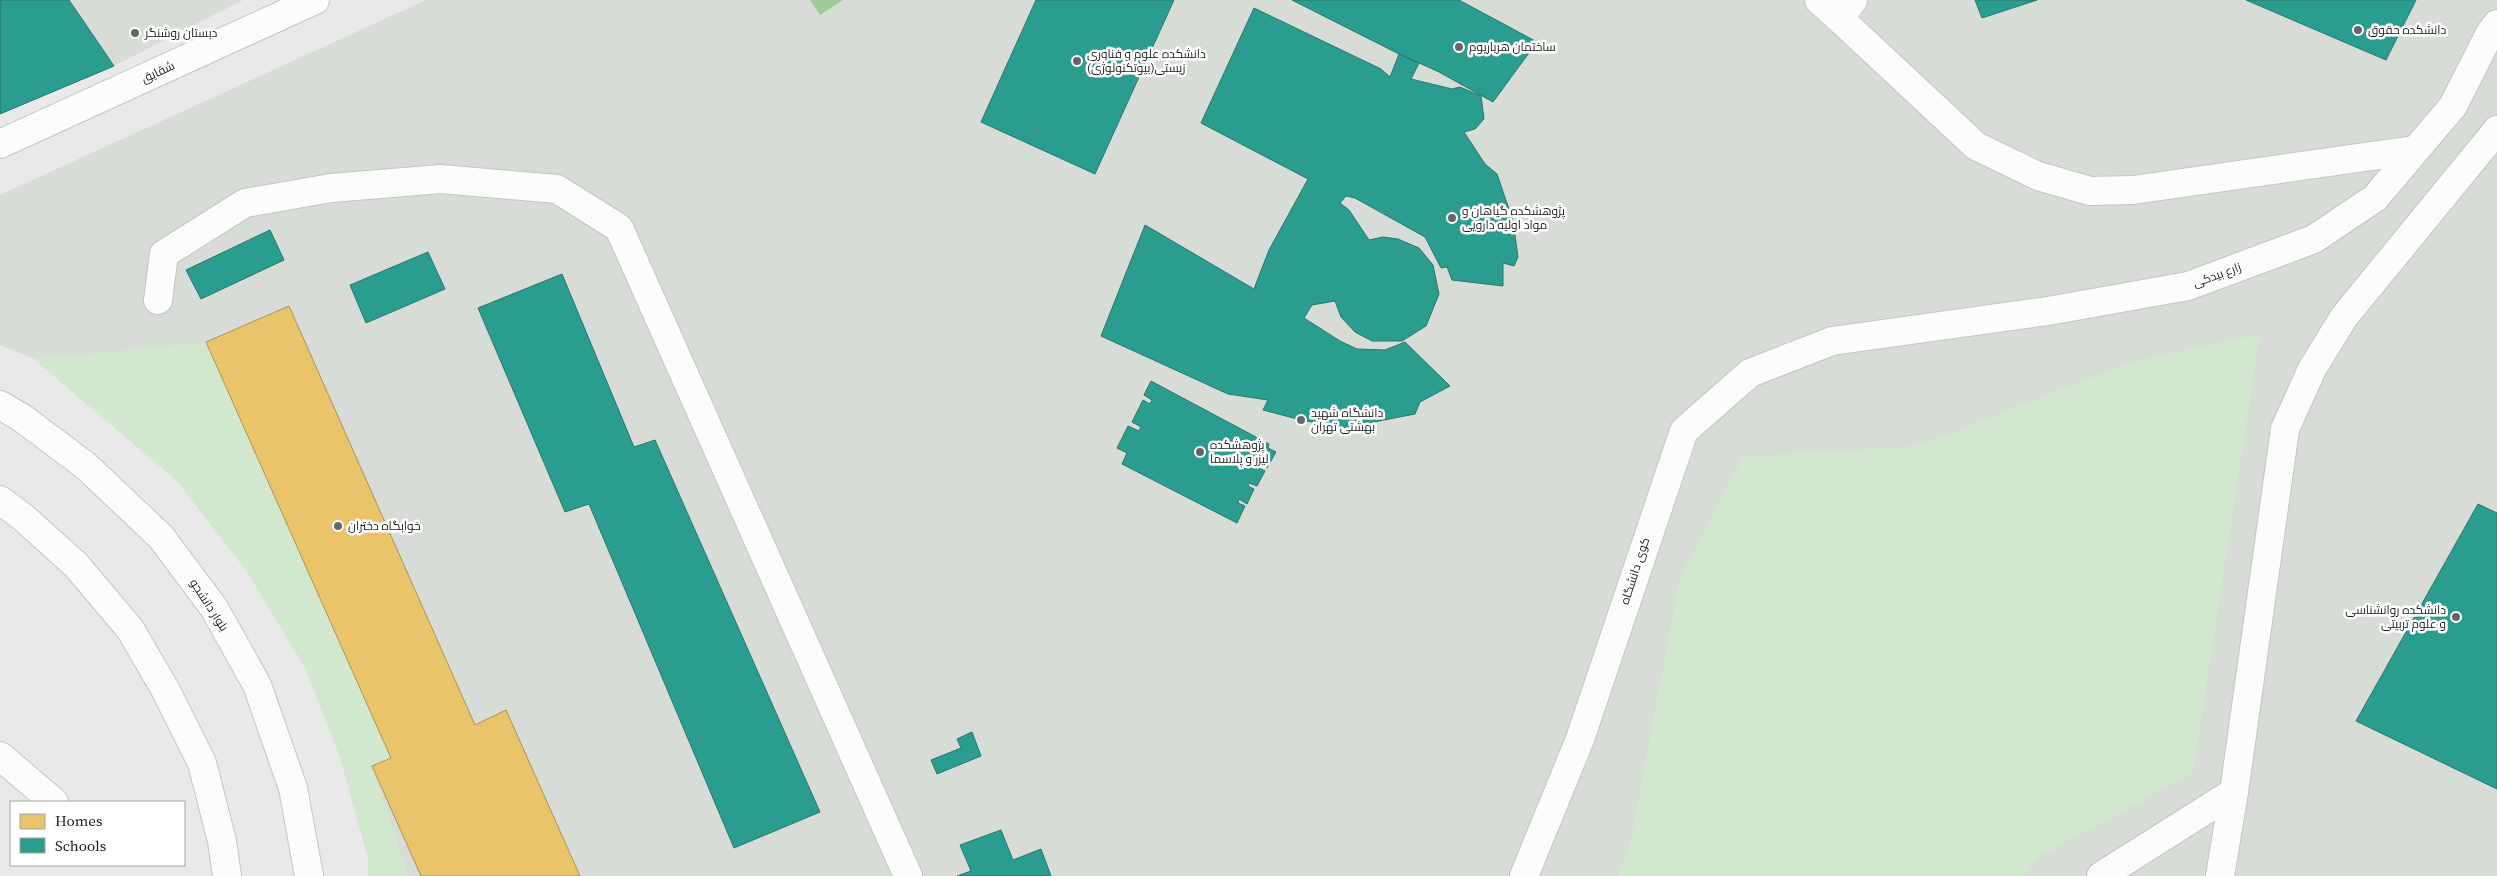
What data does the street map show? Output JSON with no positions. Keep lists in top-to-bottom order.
{
  "streets": {
    "main road": [
      "شقایق",
      "زارع بیدکی",
      "کوی دانشگاه",
      "بلوار دانشجو"
    ]
  },
  "crossings": [
    ["زارع بیدکی", "کوی دانشگاه"]
  ],
  "places": [
    "دانشکده حقوق",
    "دبستان روشنگر",
    "ساختمان هرباریوم",
    "دانشکده علوم و فناوری زیستی(بیوتکنولوژی)",
    "پژوهشکده گیاهان و مواد اولیه دارویی",
    "دانشگاه شهید بهشتی تهران",
    "پژوهشکده لیزر و پلاسما",
    "خوابگاه دختران",
    "دانشکده روانشناسی و علوم تربیتی"
  ],
  "legend": ["Homes", "Schools"]
}
